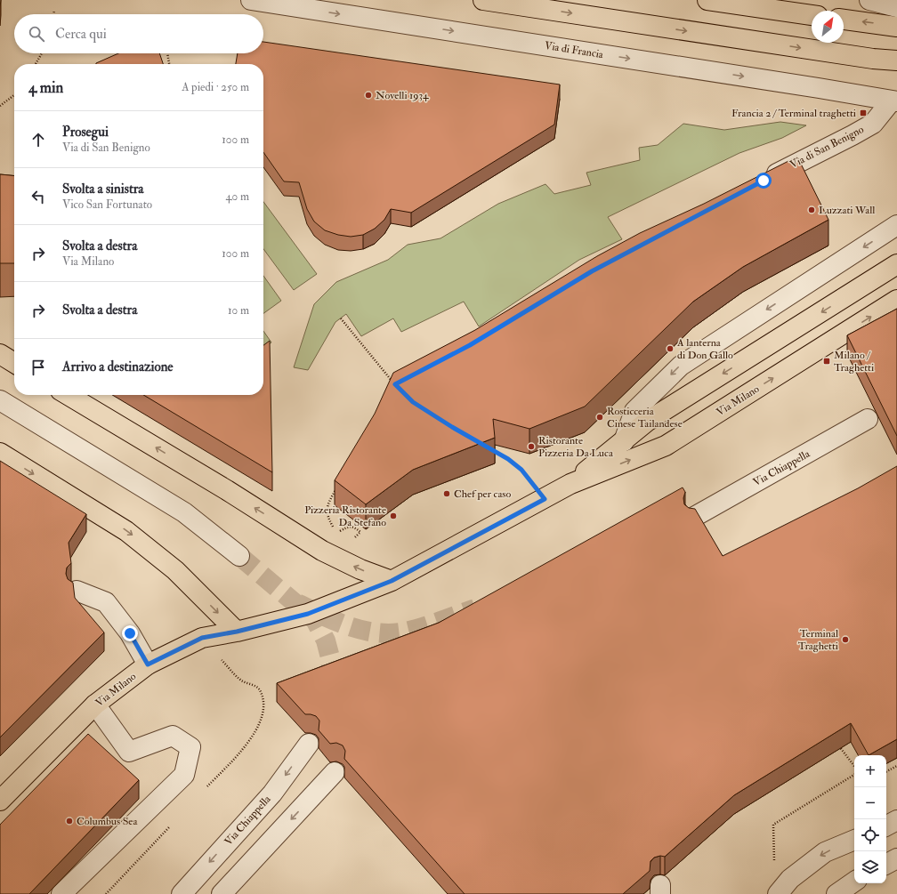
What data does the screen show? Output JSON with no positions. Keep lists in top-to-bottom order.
{
  "streets": {
    "main road": ["Via Milano"],
    "street": ["Via di Francia", "Via di San Benigno", "Via Chiappella"]
  },
  "crossings": [
    ["Via di Francia", "Via di San Benigno"]
  ],
  "one_way": ["Via di Francia"],
  "places": {
    "other": [
      "Novelli 1934",
      "Luzzati Wall",
      "A lanterna di Don Gallo",
      "Rosticceria Cinese Tailandese",
      "Ristorante Pizzeria Da Luca",
      "Chef per caso",
      "Pizzeria Ristorante Da Stefano",
      "Terminal Traghetti",
      "Columbus Sea"
    ],
    "transit": ["Francia 2 / Terminal traghetti", "Milano / Traghetti"]
  },
  "north": "top right",
  "page": {
    "search": "Cerca qui",
    "heading": ["4 min", "A piedi · 250 m"],
    "list": [
      ["Prosegui", "Via di San Benigno", "100 m"],
      ["Svolta a sinistra", "Vico San Fortunato", "40 m"],
      ["Svolta a destra", "Via Milano", "100 m"],
      ["Svolta a destra", "10 m"],
      "Arrivo a destinazione"
    ],
    "map_buttons": ["+", "−"]
  }
}
